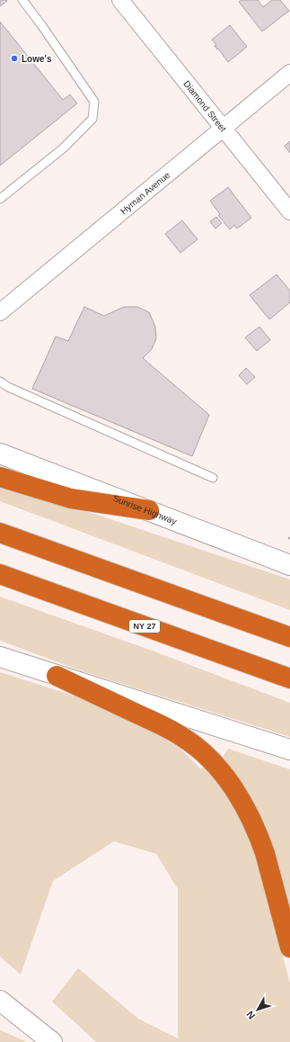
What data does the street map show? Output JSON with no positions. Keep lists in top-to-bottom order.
{
  "streets": {
    "highway": ["NY 27"],
    "main road": ["Sunrise Highway"],
    "street": ["Diamond Street", "Hyman Avenue"]
  },
  "crossings": [
    ["Diamond Street", "Hyman Avenue"]
  ],
  "places": ["Lowe's"],
  "north": "bottom left"
}
